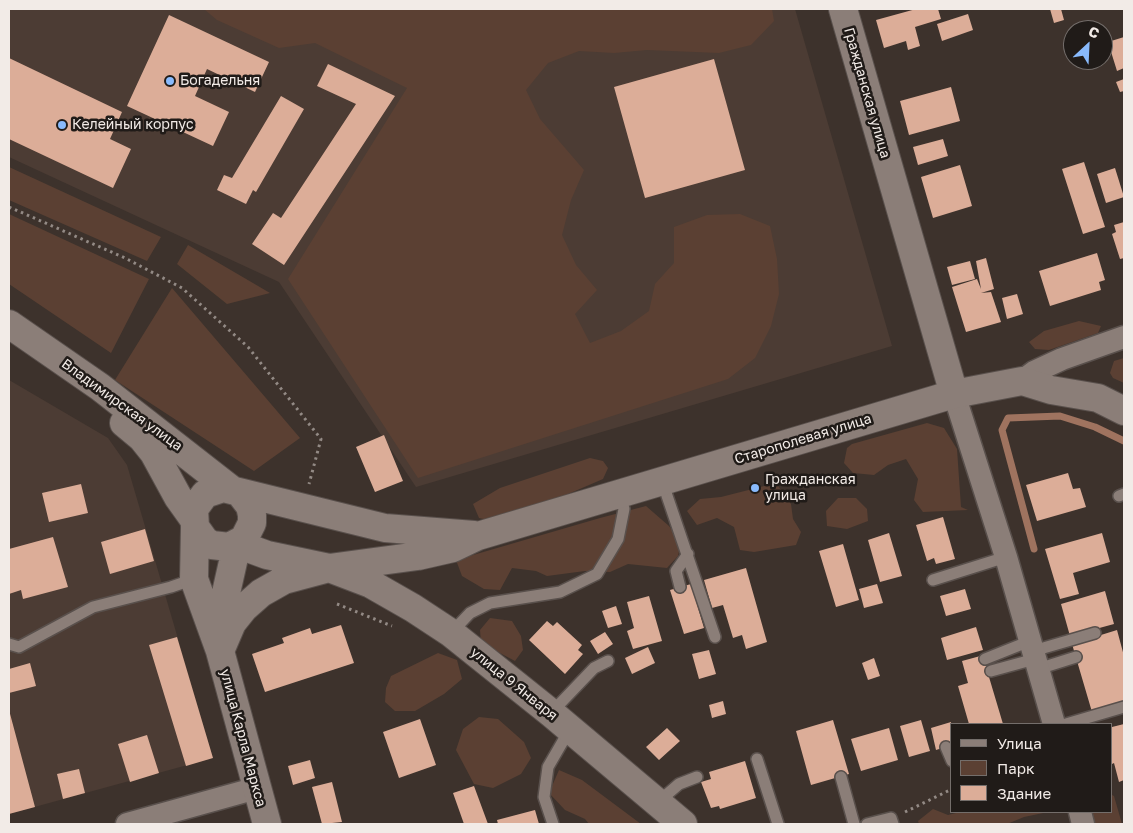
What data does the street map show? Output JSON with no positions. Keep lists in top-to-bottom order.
{
  "streets": {
    "street": [
      "Гражданская улица",
      "Владимирская улица",
      "Старополевая улица",
      "улица 9 Января",
      "улица Карла Маркса"
    ]
  },
  "crossings": [
    ["Гражданская улица", "Старополевая улица"]
  ],
  "places": ["Богадельня", "Келейный корпус", "Гражданская улица"],
  "legend": ["Улица", "Парк", "Здание"],
  "north": "top right"
}
